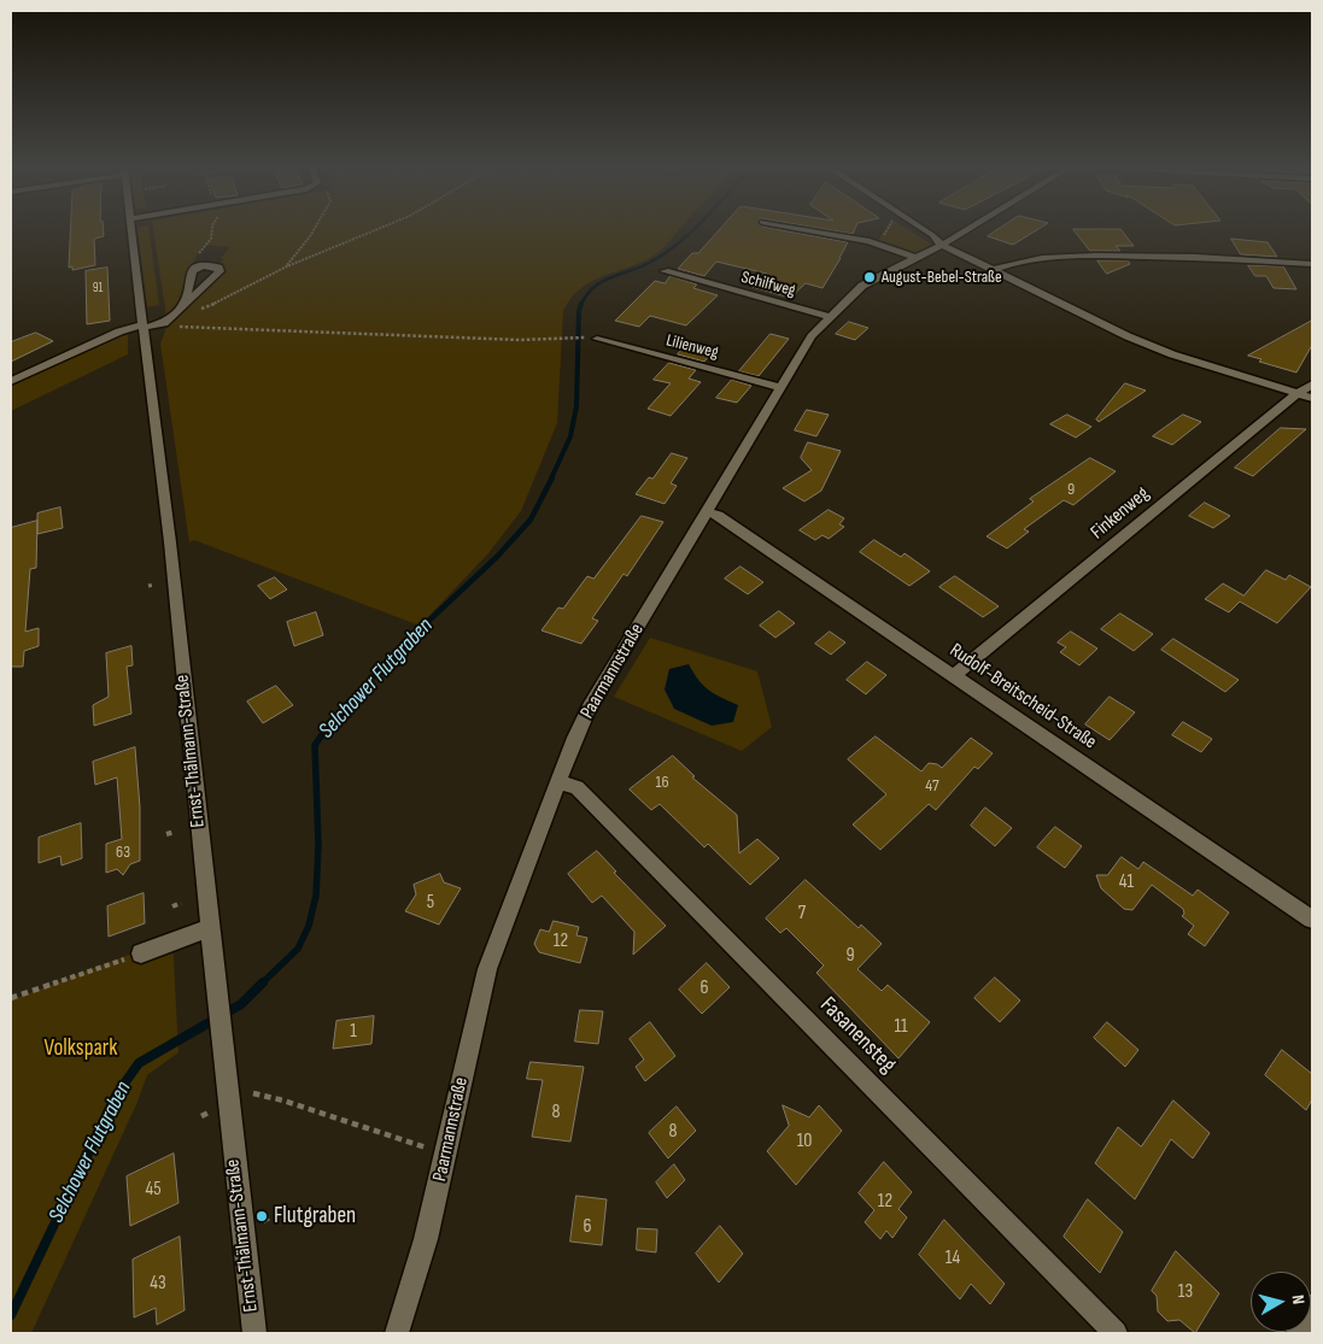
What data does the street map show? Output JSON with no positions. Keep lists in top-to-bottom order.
{
  "streets": {
    "street": [
      "Schilfweg",
      "Lilienweg",
      "Finkenweg",
      "Paarmannstraße",
      "Rudolf-Breitscheid-Straße",
      "Ernst-Thälmann-Straße",
      "Fasanensteg"
    ]
  },
  "crossings": [
    ["Schilfweg", "Paarmannstraße"],
    ["Lilienweg", "Paarmannstraße"],
    ["Finkenweg", "Rudolf-Breitscheid-Straße"],
    ["Paarmannstraße", "Rudolf-Breitscheid-Straße"],
    ["Paarmannstraße", "Fasanensteg"]
  ],
  "water": ["Selchower Flutgraben"],
  "parks": ["Volkspark"],
  "places": ["August-Bebel-Straße", "Flutgraben"],
  "house_numbers": [
    "91",
    "9",
    "16",
    "47",
    "63",
    "41",
    "5",
    "7",
    "12",
    "9",
    "6",
    "11",
    "1",
    "8",
    "8",
    "10",
    "45",
    "12",
    "6",
    "14",
    "43",
    "13"
  ],
  "north": "right"
}
